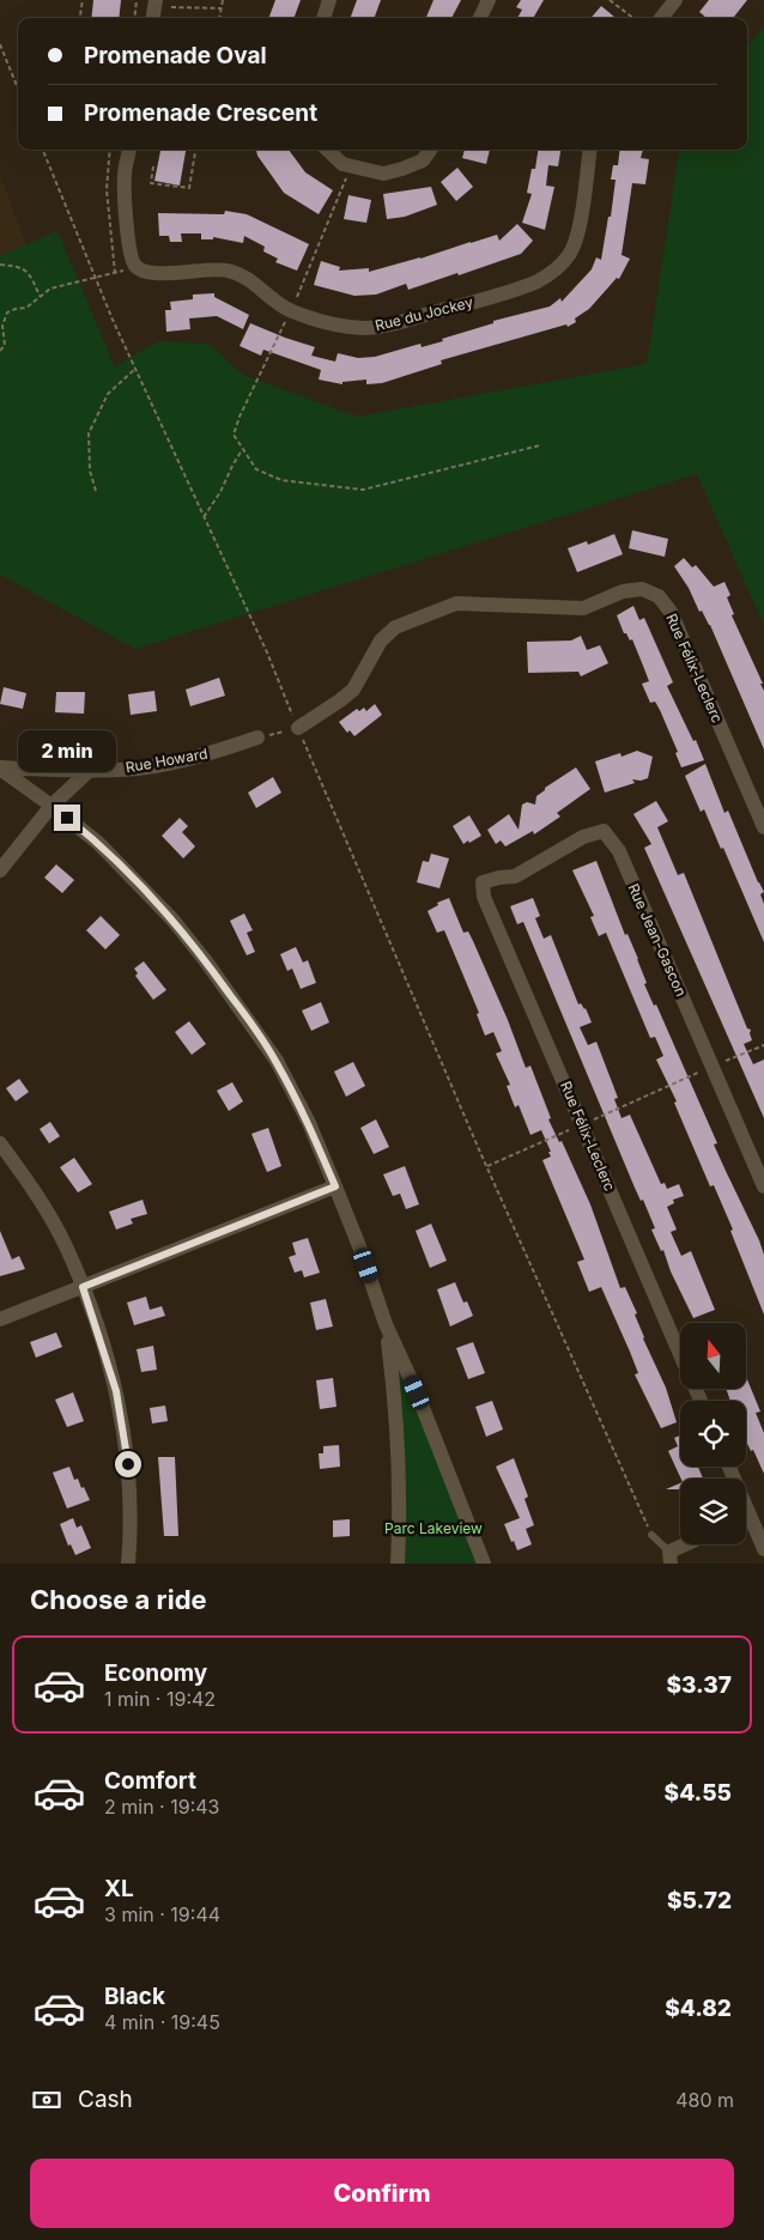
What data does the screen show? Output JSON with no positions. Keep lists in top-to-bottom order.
{
  "streets": {
    "street": [
      "Rue du Jockey",
      "Rue Félix-Leclerc",
      "Rue Howard",
      "Rue Jean-Gascon"
    ]
  },
  "crossings": [
    ["Rue Félix-Leclerc", "Rue Jean-Gascon"]
  ],
  "parks": ["Parc Lakeview"],
  "north": "top",
  "page": {
    "banner": ["Promenade Oval", "Promenade Crescent"],
    "bubble": "2 min",
    "heading": "Choose a ride",
    "list": [
      {
        "name": "Economy",
        "note": "1 min · 19:42",
        "value": "$3.37"
      },
      {
        "name": "Comfort",
        "note": "2 min · 19:43",
        "value": "$4.55"
      },
      {
        "name": "XL",
        "note": "3 min · 19:44",
        "value": "$5.72"
      },
      {
        "name": "Black",
        "note": "4 min · 19:45",
        "value": "$4.82"
      }
    ],
    "pay": ["Cash", "480 m"],
    "buttons": "Confirm"
  }
}
